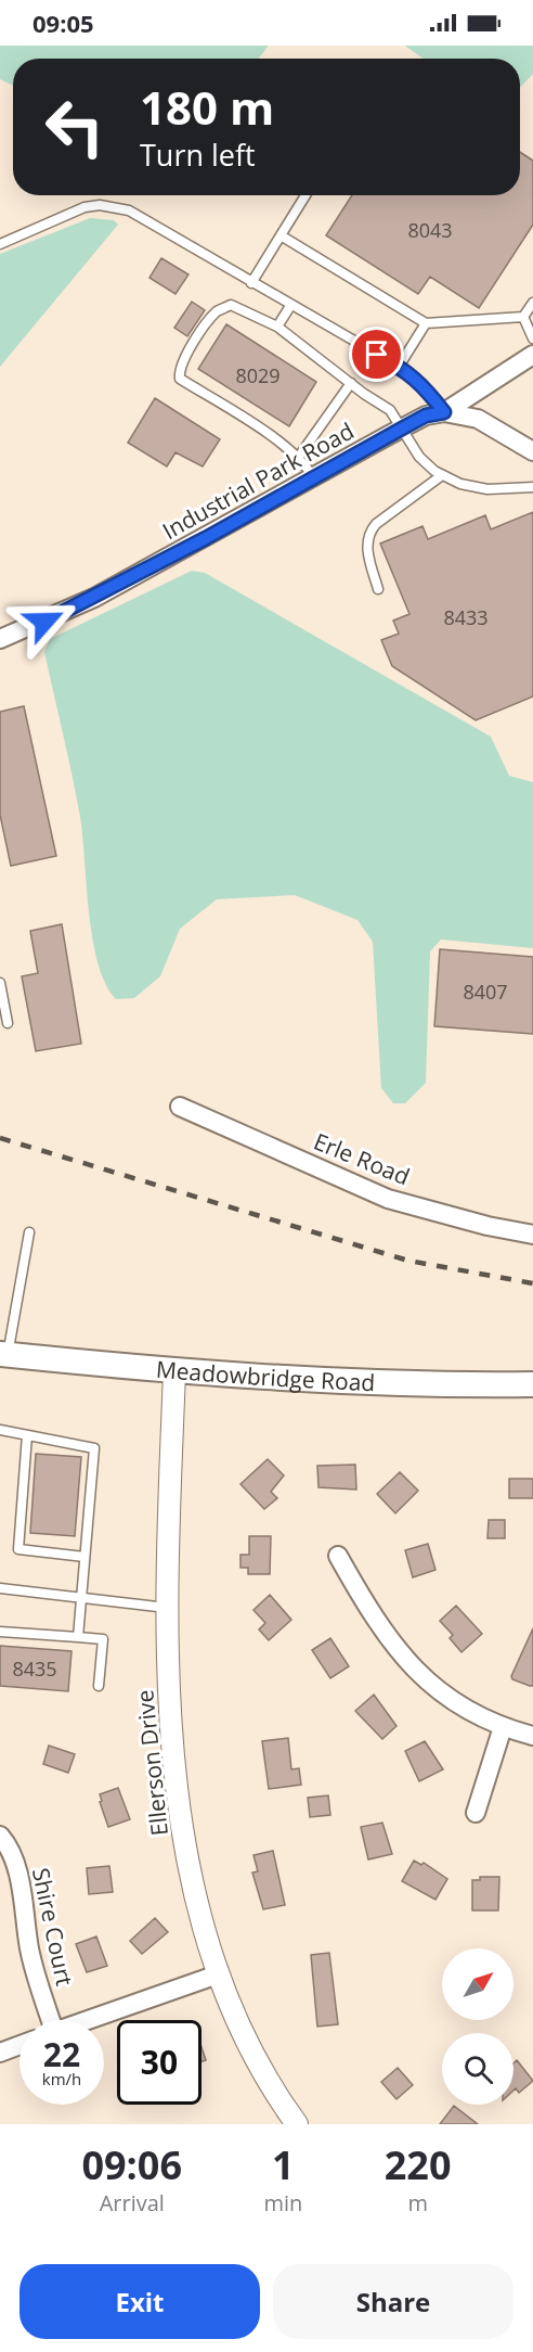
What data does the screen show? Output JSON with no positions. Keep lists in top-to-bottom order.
{
  "streets": {
    "main road": ["Meadowbridge Road"],
    "street": [
      "Industrial Park Road",
      "Erle Road",
      "Ellerson Drive",
      "Shire Court"
    ]
  },
  "crossings": [
    ["Meadowbridge Road", "Ellerson Drive"]
  ],
  "house_numbers": [
    "8043",
    "8029",
    "8433",
    "8407",
    "8435"
  ],
  "north": "top right",
  "page": {
    "status": "09:05",
    "turn": ["180 m", "Turn left"],
    "speed": "22 km/h",
    "limit": "30",
    "eta": [
      "09:06",
      "Arrival",
      "1",
      "min",
      "220",
      "m"
    ],
    "buttons": ["Exit", "Share"]
  }
}
